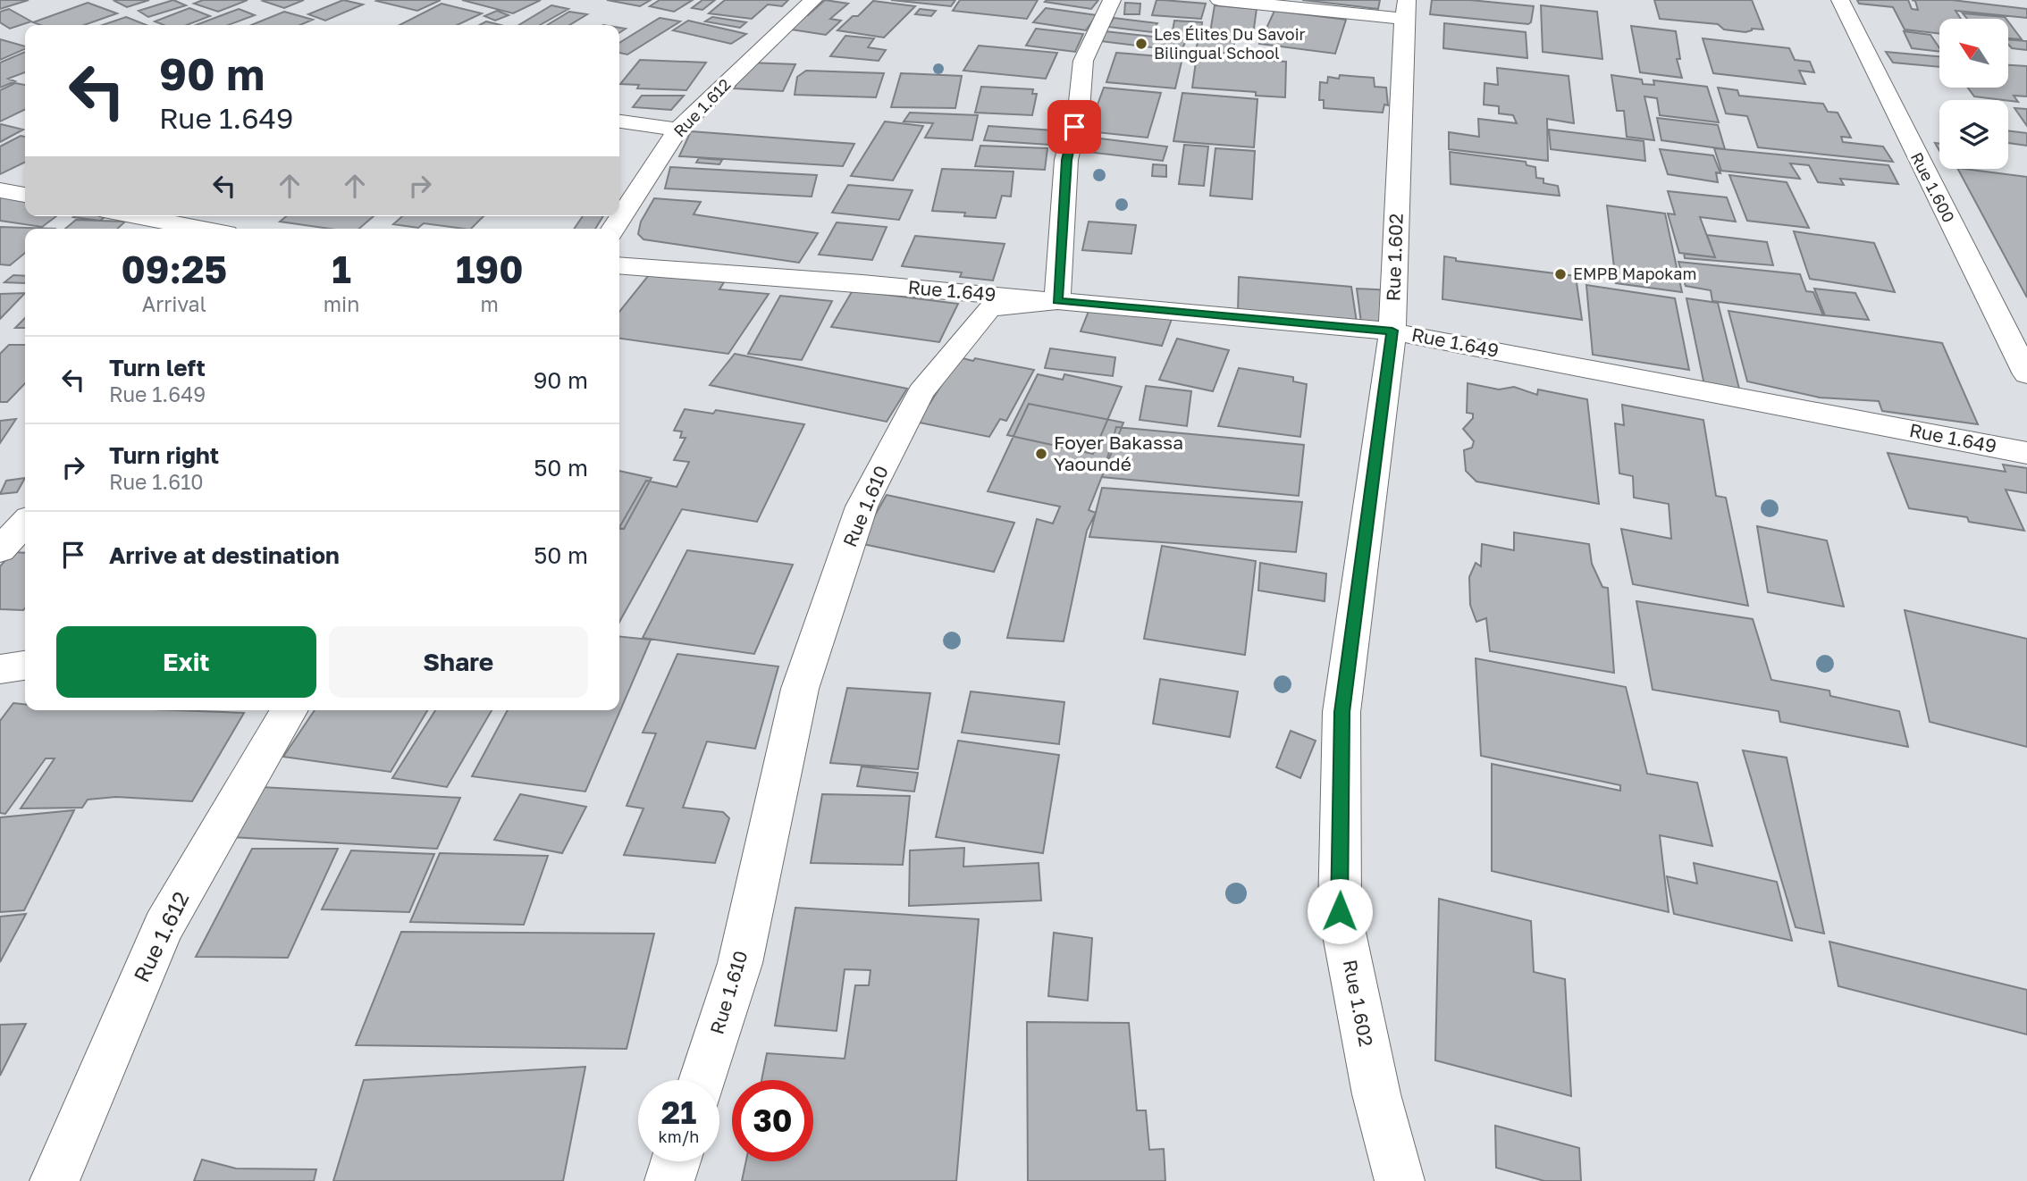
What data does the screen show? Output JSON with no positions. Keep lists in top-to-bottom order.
{
  "streets": {
    "street": [
      "Rue 1.612",
      "Rue 1.600",
      "Rue 1.602",
      "Rue 1.649",
      "Rue 1.610"
    ]
  },
  "crossings": [
    ["Rue 1.602", "Rue 1.649"],
    ["Rue 1.649", "Rue 1.610"]
  ],
  "places": ["Les Élites Du Savoir Bilingual School", "EMPB Mapokam", "Foyer Bakassa Yaoundé"],
  "north": "top left",
  "page": {
    "turn": ["90 m", "Rue 1.649"],
    "eta": [
      "09:25",
      "Arrival",
      "1",
      "min",
      "190",
      "m"
    ],
    "list": [
      {
        "name": "Turn left",
        "note": "Rue 1.649",
        "value": "90 m"
      },
      {
        "name": "Turn right",
        "note": "Rue 1.610",
        "value": "50 m"
      },
      {
        "name": "Arrive at destination",
        "value": "50 m"
      }
    ],
    "buttons": ["Exit", "Share"],
    "speed": "21 km/h",
    "limit": "30"
  }
}
